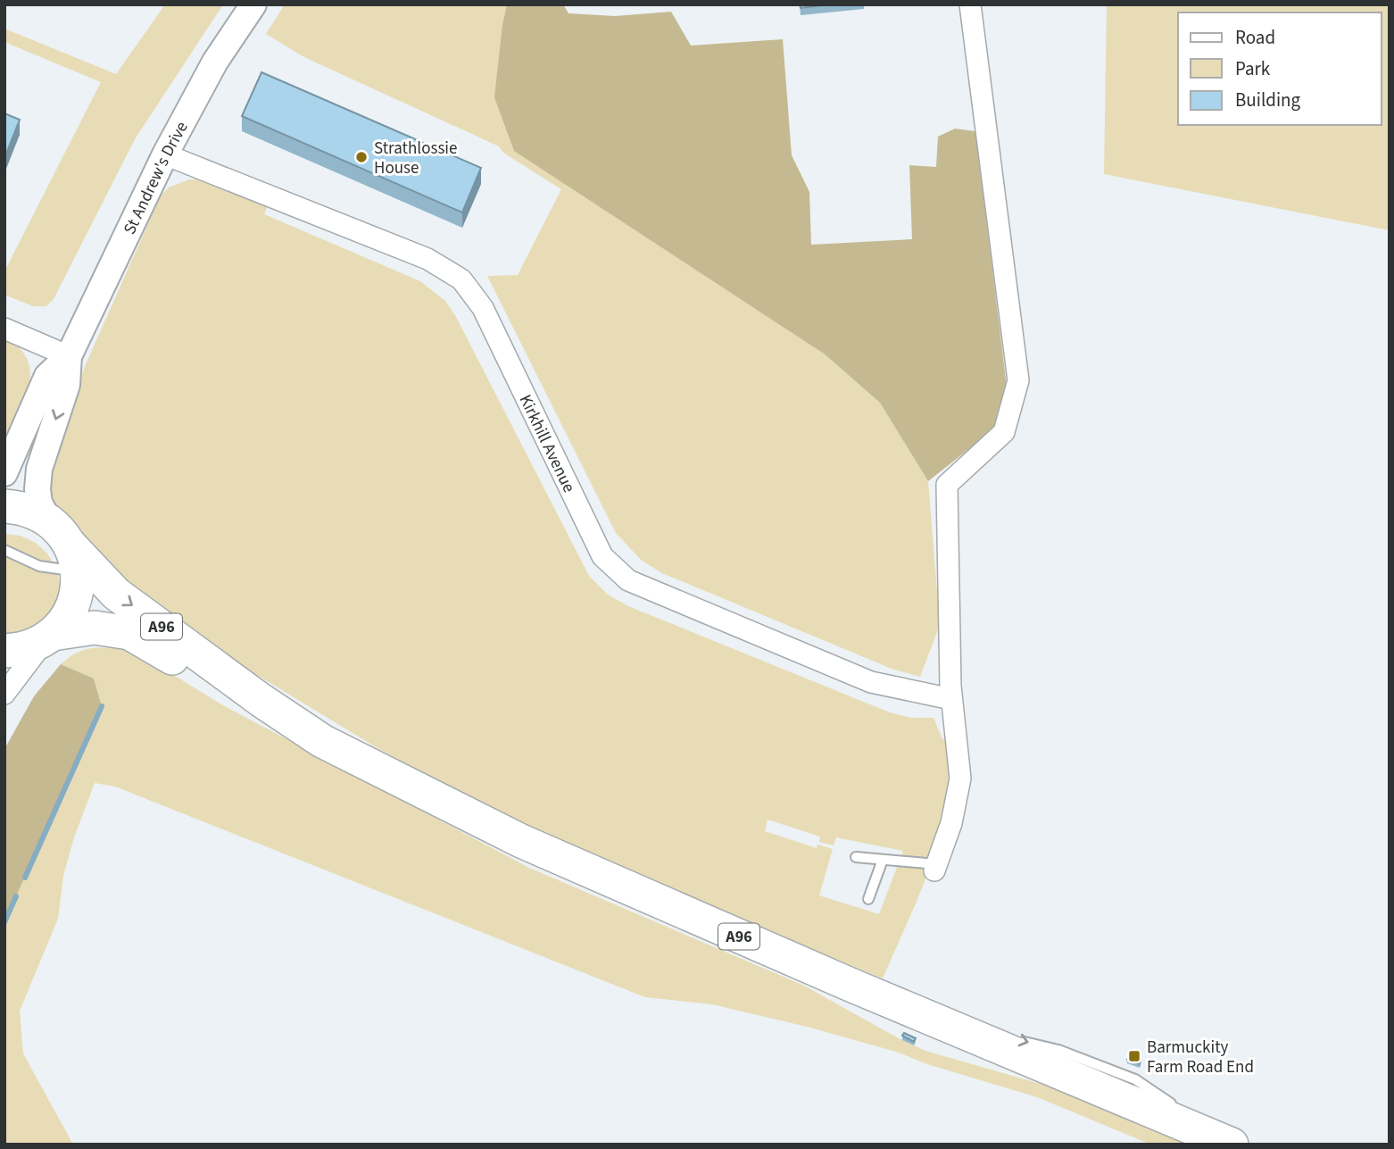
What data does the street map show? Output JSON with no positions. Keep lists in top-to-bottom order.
{
  "streets": {
    "highway": ["A96"],
    "street": ["St Andrew's Drive", "Kirkhill Avenue"]
  },
  "crossings": [
    ["St Andrew's Drive", "Kirkhill Avenue"],
    ["St Andrew's Drive", "A96"]
  ],
  "places": {
    "other": ["Strathlossie House"],
    "transit": ["Barmuckity Farm Road End"]
  },
  "legend": ["Road", "Park", "Building"]
}
